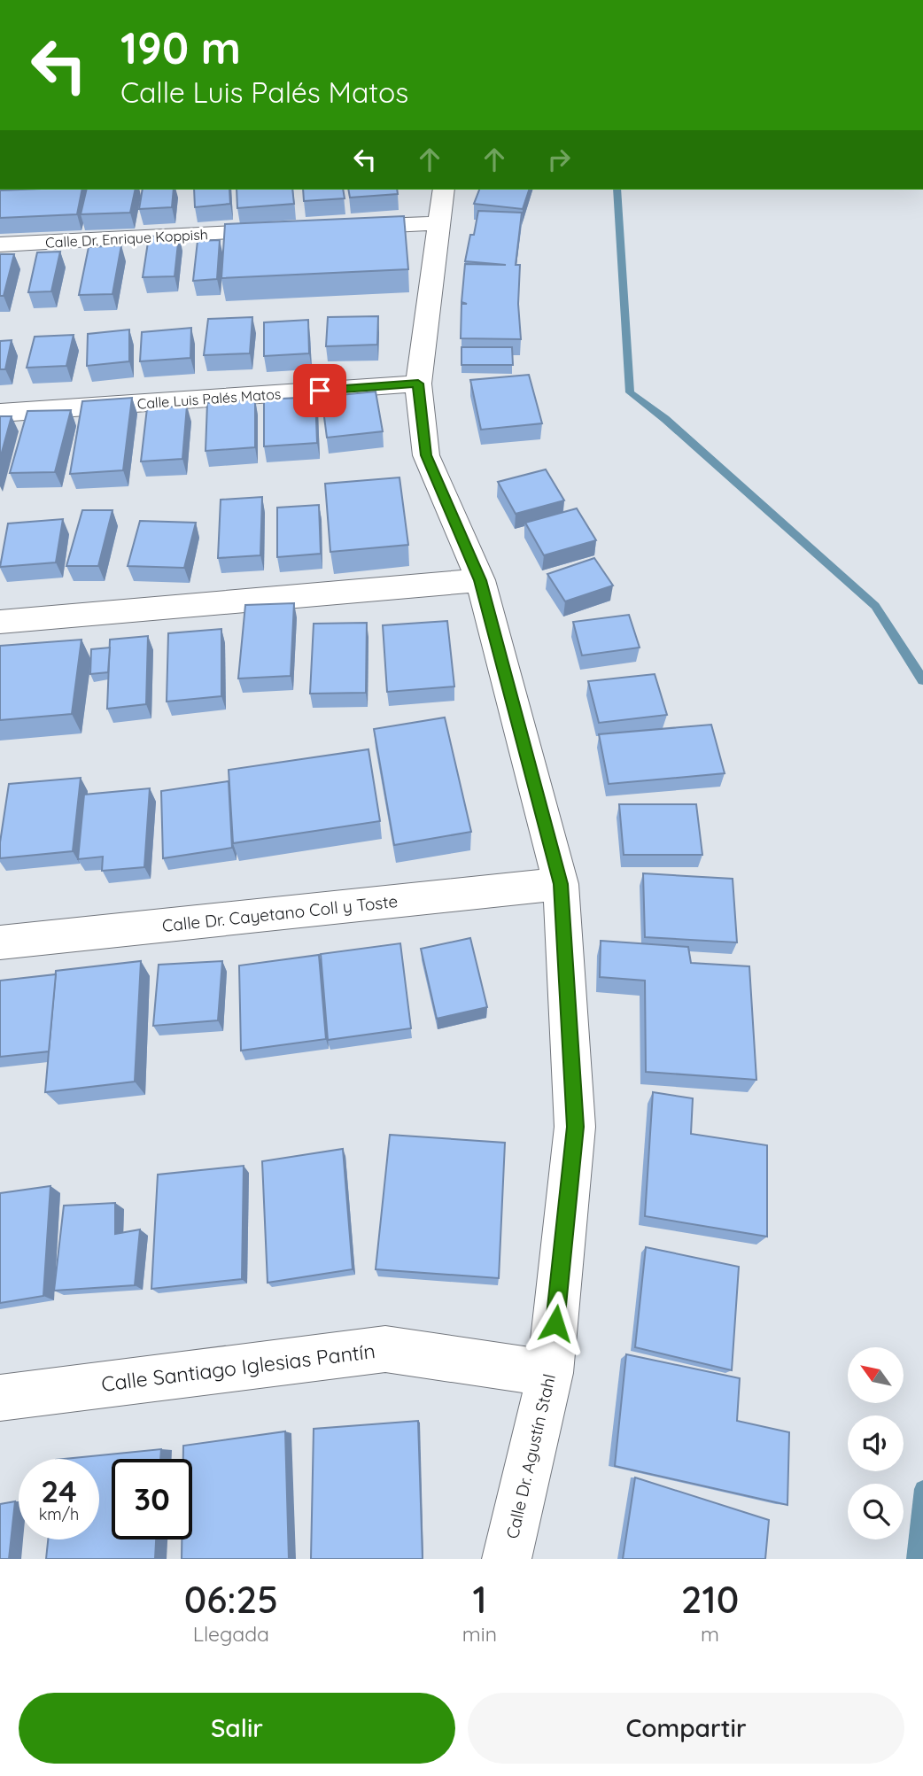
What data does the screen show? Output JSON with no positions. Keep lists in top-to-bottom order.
{
  "streets": {
    "street": [
      "Calle Dr. Enrique Koppish",
      "Calle Luis Palés Matos",
      "Calle Dr. Cayetano Coll y Toste",
      "Calle Santiago Iglesias Pantín",
      "Calle Dr. Agustín Stahl"
    ]
  },
  "crossings": [
    ["Calle Luis Palés Matos", "Calle Dr. Agustín Stahl"],
    ["Calle Dr. Cayetano Coll y Toste", "Calle Dr. Agustín Stahl"],
    ["Calle Santiago Iglesias Pantín", "Calle Dr. Agustín Stahl"]
  ],
  "north": "top left",
  "page": {
    "turn": ["190 m", "Calle Luis Palés Matos"],
    "speed": "24 km/h",
    "limit": "30",
    "eta": [
      "06:25",
      "Llegada",
      "1",
      "min",
      "210",
      "m"
    ],
    "buttons": ["Salir", "Compartir"]
  }
}
